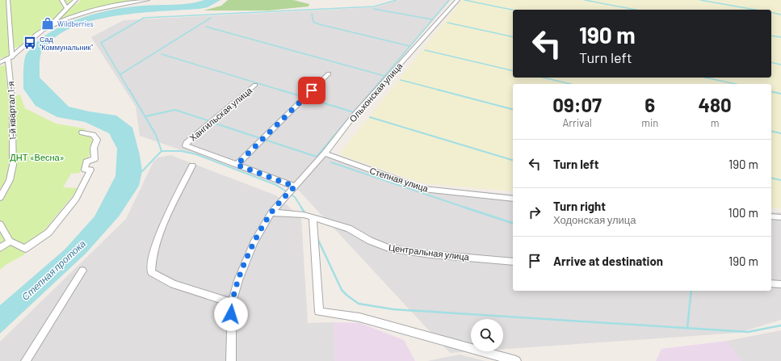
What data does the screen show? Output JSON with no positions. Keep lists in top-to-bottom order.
{
  "streets": {
    "street": [
      "Ольхонская улица",
      "1-й квартал 1-я",
      "Хангильская улица",
      "Степная улица",
      "Центральная улица"
    ]
  },
  "crossings": [
    ["Ольхонская улица", "Степная улица"],
    ["Ольхонская улица", "Центральная улица"]
  ],
  "water": ["Степная протока"],
  "parks": ["ДНТ «Весна»"],
  "places": {
    "shop": ["Wildberries"],
    "bus stop": ["Сад \"Коммунальник\""]
  },
  "page": {
    "turn": ["190 m", "Turn left"],
    "eta": [
      "09:07",
      "Arrival",
      "6",
      "min",
      "480",
      "m"
    ],
    "list": [
      {
        "name": "Turn left",
        "value": "190 m"
      },
      {
        "name": "Turn right",
        "note": "Ходонская улица",
        "value": "100 m"
      },
      {
        "name": "Arrive at destination",
        "value": "190 m"
      }
    ]
  }
}
